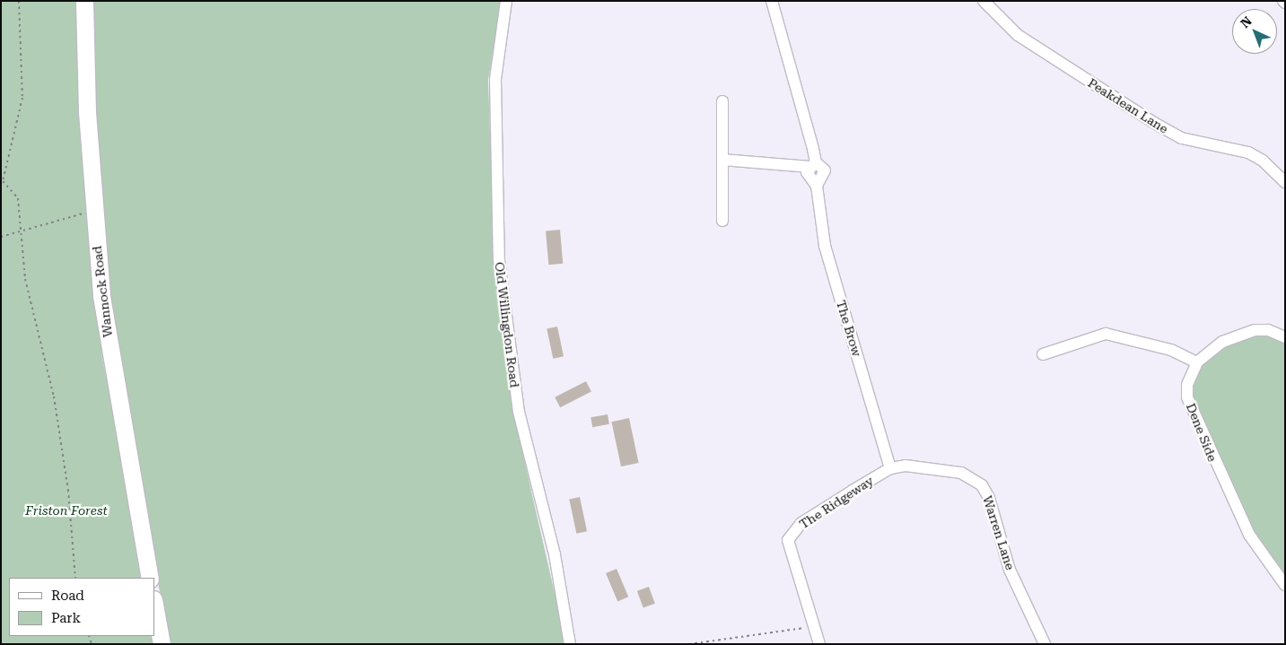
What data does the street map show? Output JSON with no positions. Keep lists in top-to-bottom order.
{
  "streets": {
    "street": [
      "Peakdean Lane",
      "Wannock Road",
      "Old Willingdon Road",
      "The Brow",
      "Dene Side",
      "The Ridgeway",
      "Warren Lane"
    ]
  },
  "crossings": [
    ["The Brow", "The Ridgeway"],
    ["The Brow", "Warren Lane"],
    ["The Ridgeway", "Warren Lane"]
  ],
  "parks": ["Friston Forest"],
  "legend": ["Road", "Park"],
  "north": "top left"
}
